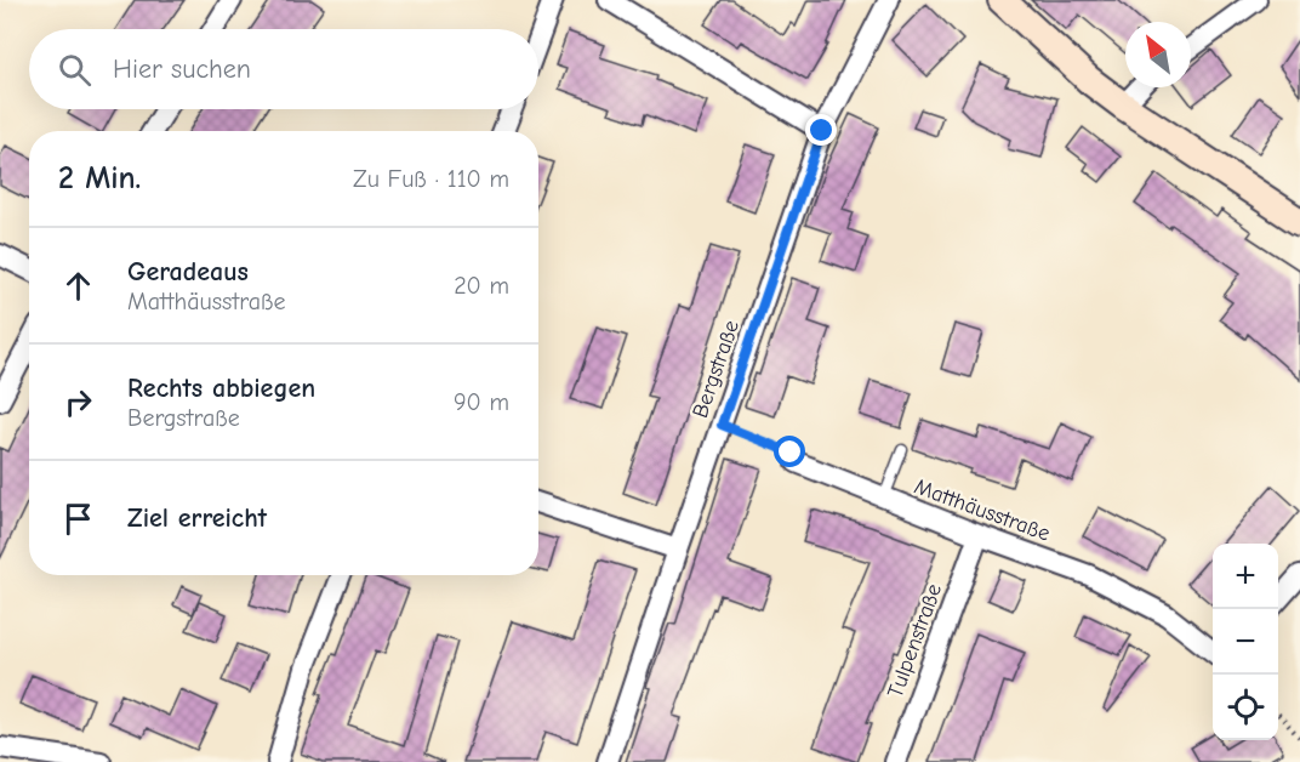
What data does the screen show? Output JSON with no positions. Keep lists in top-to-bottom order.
{
  "streets": {
    "street": ["Bergstraße", "Matthäusstraße", "Tulpenstraße"]
  },
  "crossings": [
    ["Matthäusstraße", "Tulpenstraße"]
  ],
  "north": "top left",
  "page": {
    "search": "Hier suchen",
    "heading": ["2 Min.", "Zu Fuß · 110 m"],
    "list": [
      ["Geradeaus", "Matthäusstraße", "20 m"],
      ["Rechts abbiegen", "Bergstraße", "90 m"],
      "Ziel erreicht"
    ],
    "map_buttons": ["+", "−"]
  }
}
